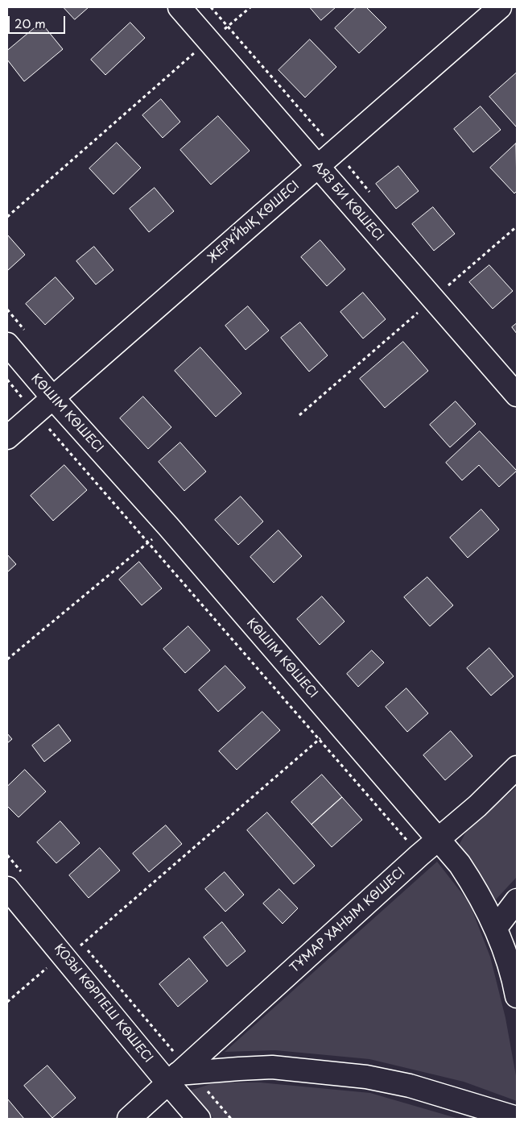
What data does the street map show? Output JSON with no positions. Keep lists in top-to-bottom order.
{
  "streets": {
    "street": [
      "АЯЗ БИ КӨШЕСІ",
      "ЖЕРҰЙЫҚ КӨШЕСІ",
      "КӨШІМ КӨШЕСІ",
      "ТҰМАР ХАНЫМ КӨШЕСІ",
      "ҚОЗЫ КӨРПЕШ КӨШЕСІ"
    ]
  },
  "crossings": [
    ["АЯЗ БИ КӨШЕСІ", "ЖЕРҰЙЫҚ КӨШЕСІ"],
    ["ЖЕРҰЙЫҚ КӨШЕСІ", "КӨШІМ КӨШЕСІ"],
    ["КӨШІМ КӨШЕСІ", "ТҰМАР ХАНЫМ КӨШЕСІ"],
    ["ТҰМАР ХАНЫМ КӨШЕСІ", "ҚОЗЫ КӨРПЕШ КӨШЕСІ"]
  ],
  "scale_bar": "20 m"
}
